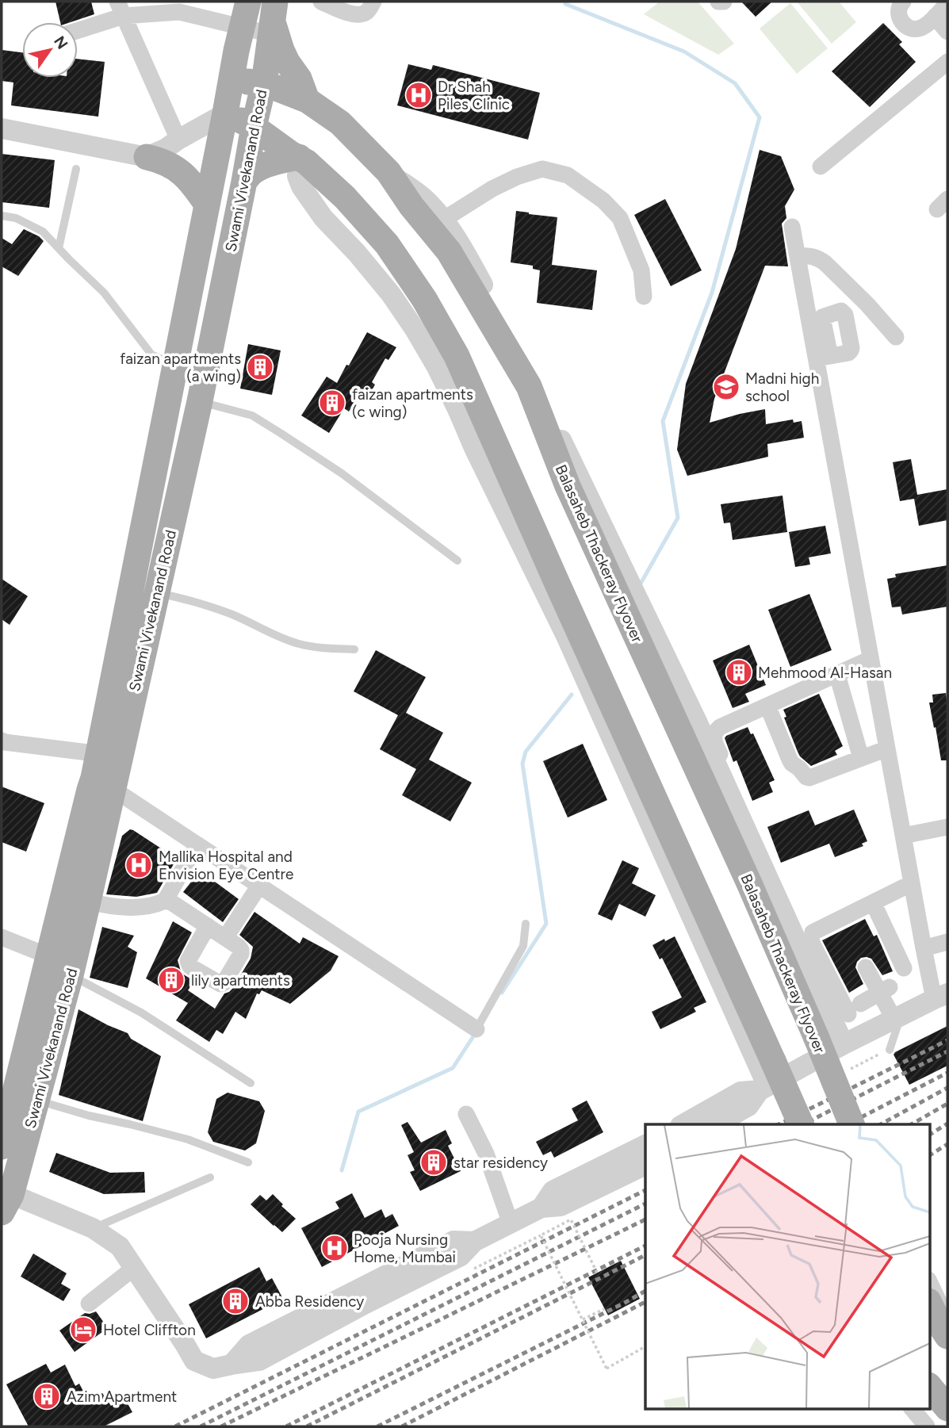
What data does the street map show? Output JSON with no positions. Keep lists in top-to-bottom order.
{
  "streets": {
    "main road": ["Swami Vivekanand Road", "Balasaheb Thackeray Flyover"]
  },
  "crossings": [
    ["Swami Vivekanand Road", "Balasaheb Thackeray Flyover"]
  ],
  "places": {
    "hospital": ["Dr Shah Piles Clinic", "Mallika Hospital and Envision Eye Centre", "Pooja Nursing Home, Mumbai"],
    "building": [
      "faizan apartments (a wing)",
      "faizan apartments (c wing)",
      "Mehmood Al-Hasan",
      "lily apartments",
      "star residency",
      "Abba Residency",
      "Azim Apartment"
    ],
    "school or university": ["Madni high school"],
    "hotel": ["Hotel Cliffton"]
  },
  "north": "top right"
}
